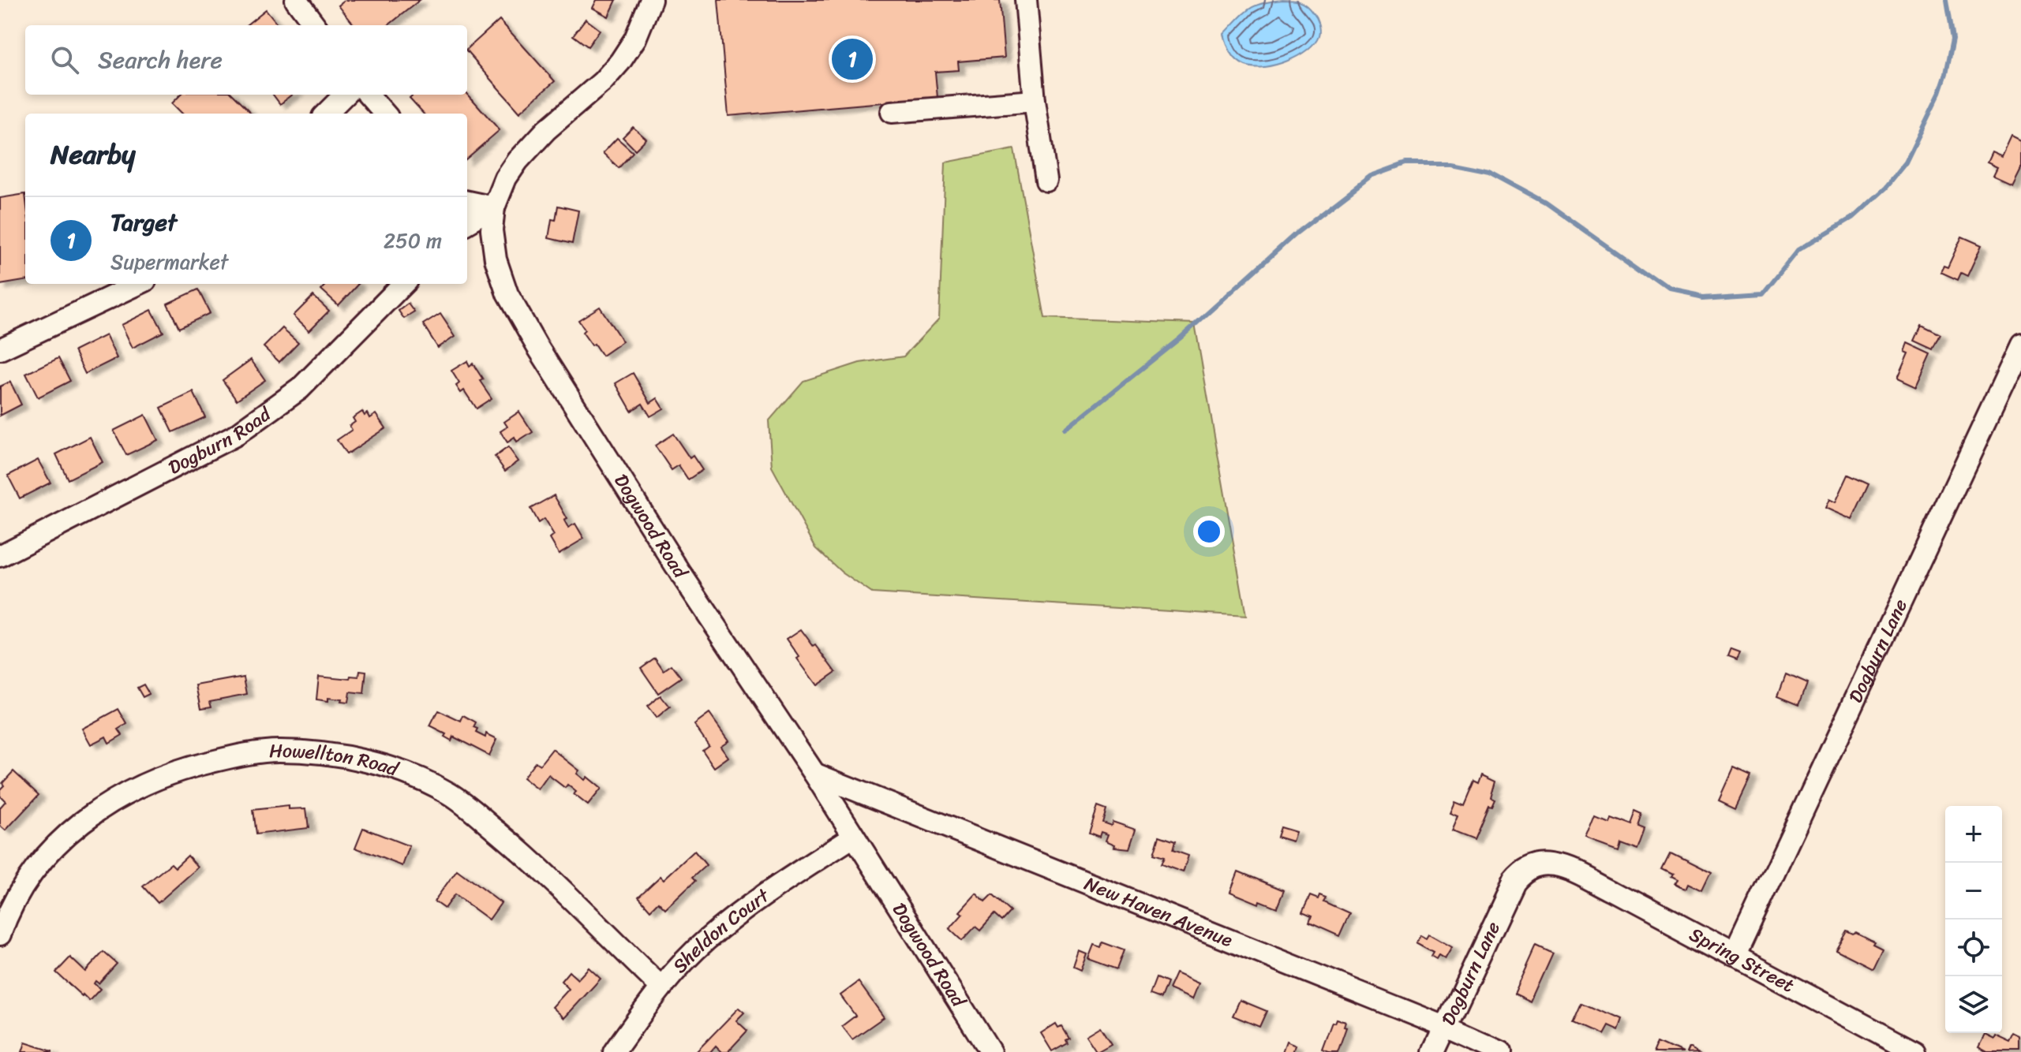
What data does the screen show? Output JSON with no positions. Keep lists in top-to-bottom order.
{
  "streets": {
    "street": [
      "Dogburn Road",
      "Dogwood Road",
      "Dogburn Lane",
      "Howellton Road",
      "New Haven Avenue",
      "Sheldon Court",
      "Spring Street"
    ]
  },
  "crossings": [
    ["Dogwood Road", "New Haven Avenue"],
    ["Dogwood Road", "Sheldon Court"],
    ["Dogburn Lane", "New Haven Avenue"],
    ["Dogburn Lane", "Spring Street"],
    ["Howellton Road", "Sheldon Court"]
  ],
  "page": {
    "search": "Search here",
    "pins": "1",
    "heading": "Nearby",
    "list": [
      {
        "mark": "1",
        "name": "Target",
        "note": "Supermarket",
        "value": "250 m"
      }
    ],
    "map_buttons": ["+", "−"]
  }
}
